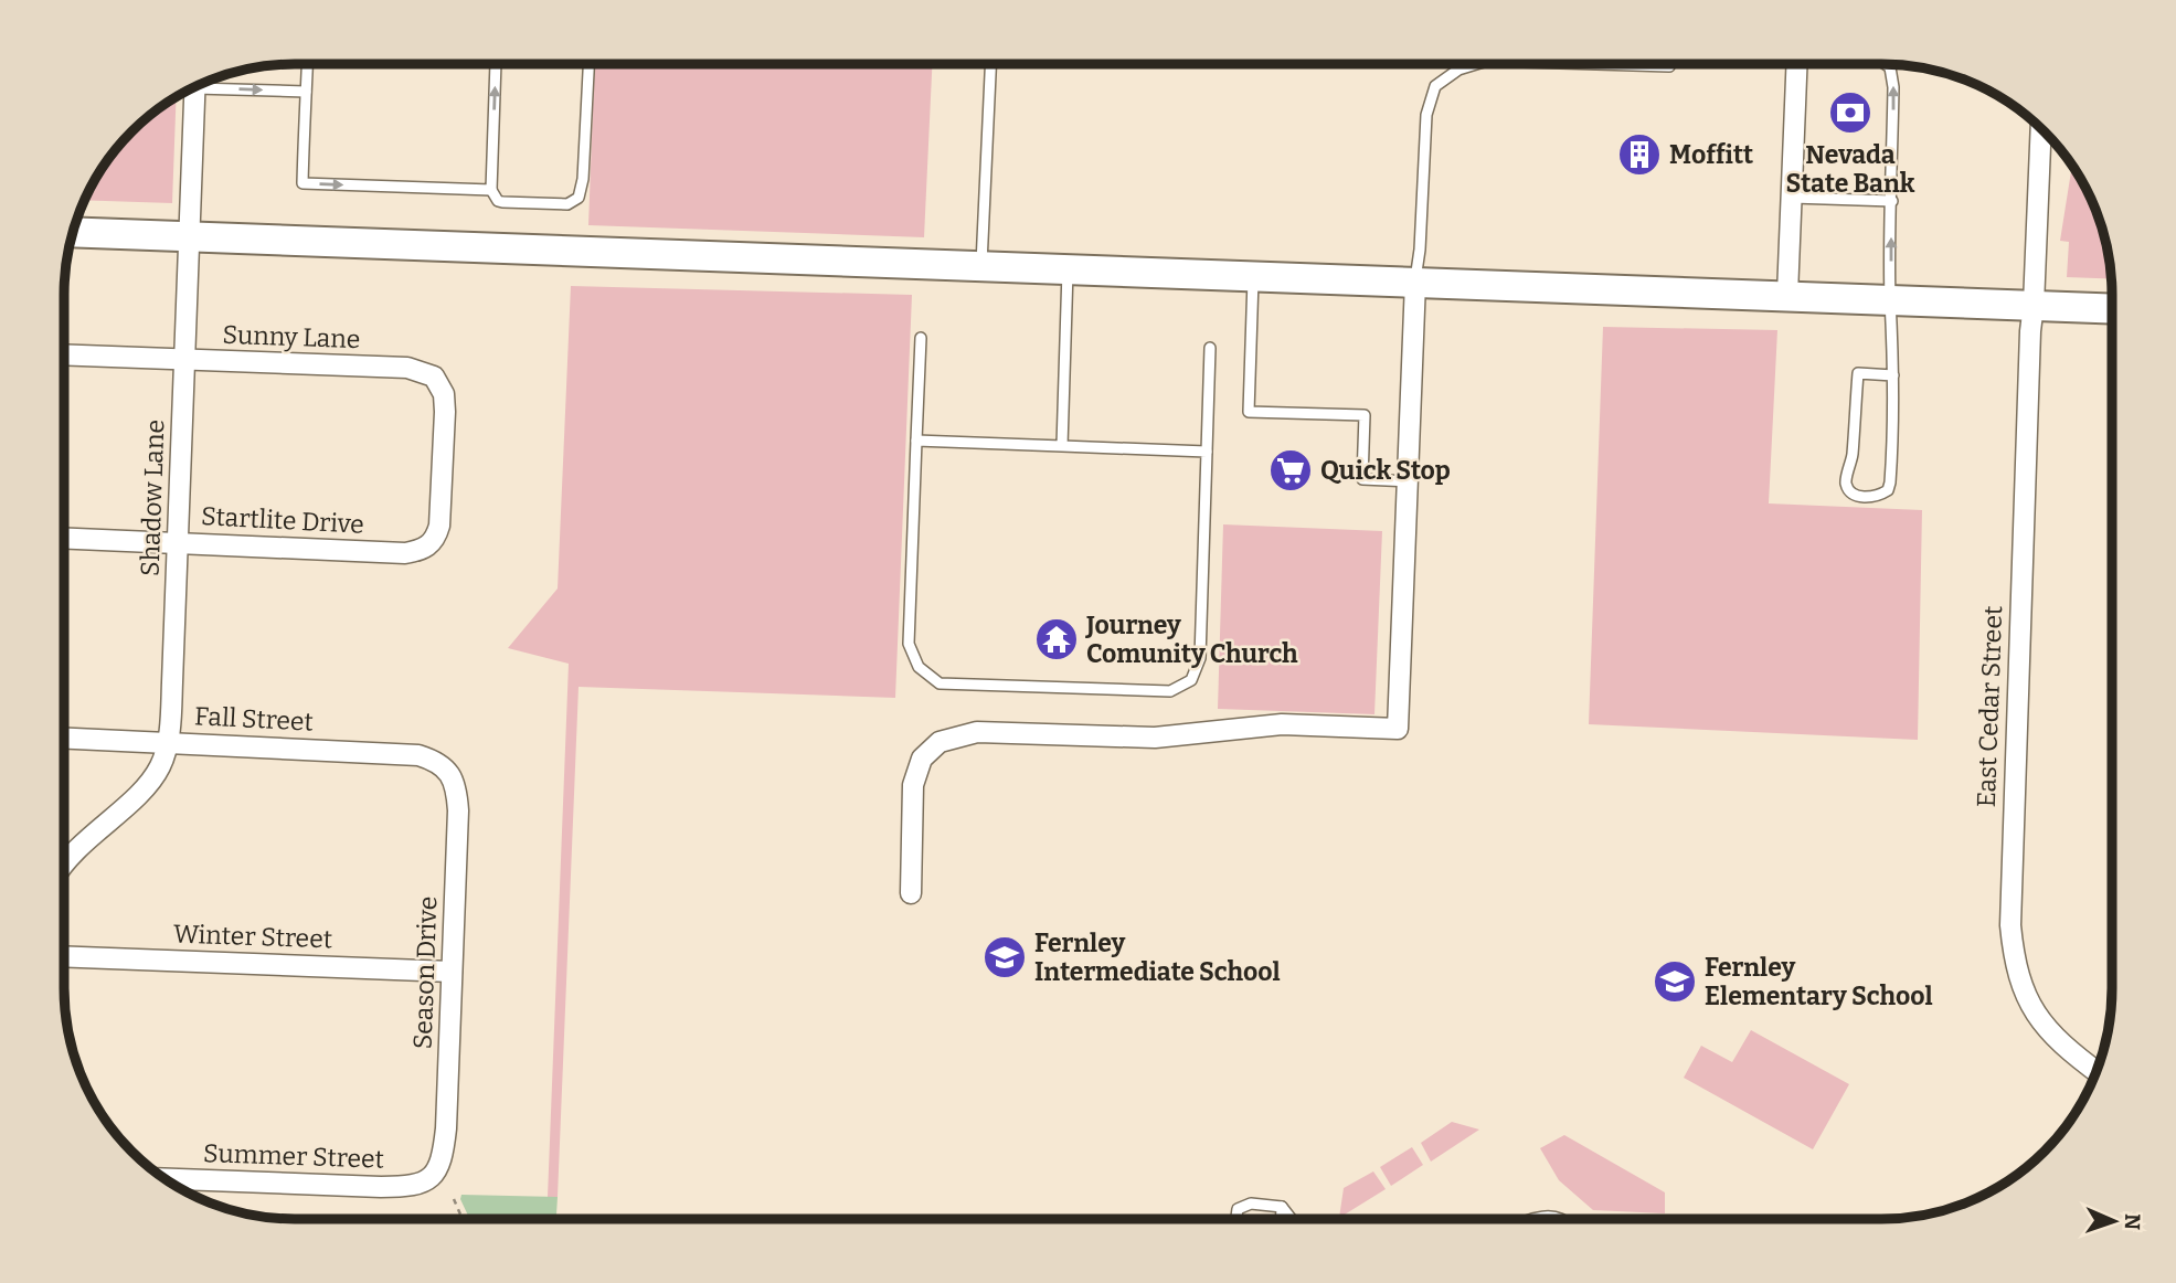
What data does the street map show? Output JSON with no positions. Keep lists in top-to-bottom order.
{
  "streets": {
    "street": [
      "Sunny Lane",
      "Shadow Lane",
      "Startlite Drive",
      "East Cedar Street",
      "Fall Street",
      "Winter Street",
      "Season Drive",
      "Summer Street"
    ]
  },
  "crossings": [
    ["Sunny Lane", "Shadow Lane"],
    ["Sunny Lane", "Startlite Drive"],
    ["Shadow Lane", "Startlite Drive"],
    ["Shadow Lane", "Fall Street"],
    ["Fall Street", "Season Drive"],
    ["Winter Street", "Season Drive"],
    ["Season Drive", "Summer Street"]
  ],
  "places": {
    "bank": ["Nevada State Bank"],
    "building": ["Moffitt"],
    "supermarket": ["Quick Stop"],
    "temple": ["Journey Comunity Church"],
    "school or university": ["Fernley Intermediate School", "Fernley Elementary School"]
  },
  "north": "right"
}
